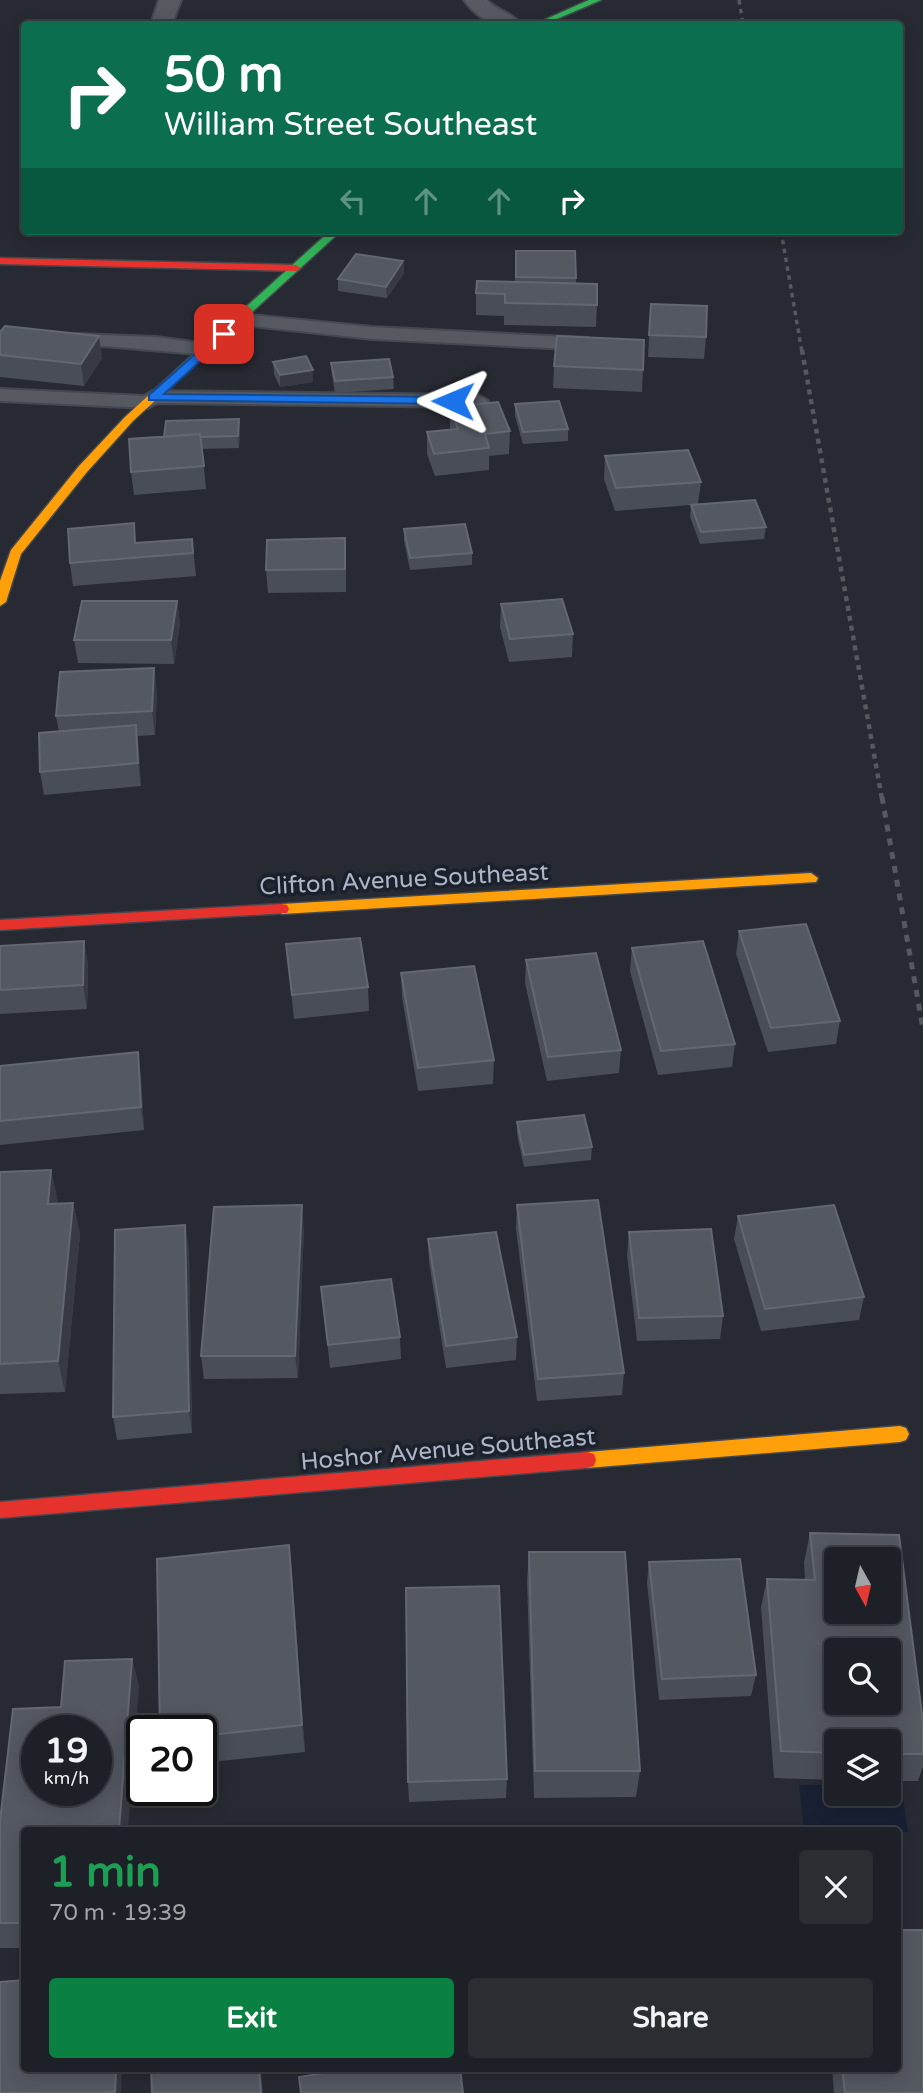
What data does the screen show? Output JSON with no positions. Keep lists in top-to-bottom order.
{
  "streets": {
    "street": ["Clifton Avenue Southeast", "Hoshor Avenue Southeast"]
  },
  "north": "bottom",
  "page": {
    "turn": ["50 m", "William Street Southeast"],
    "speed": "19 km/h",
    "limit": "20",
    "heading": ["1 min", "70 m · 19:39"],
    "buttons": ["Exit", "Share"]
  }
}
